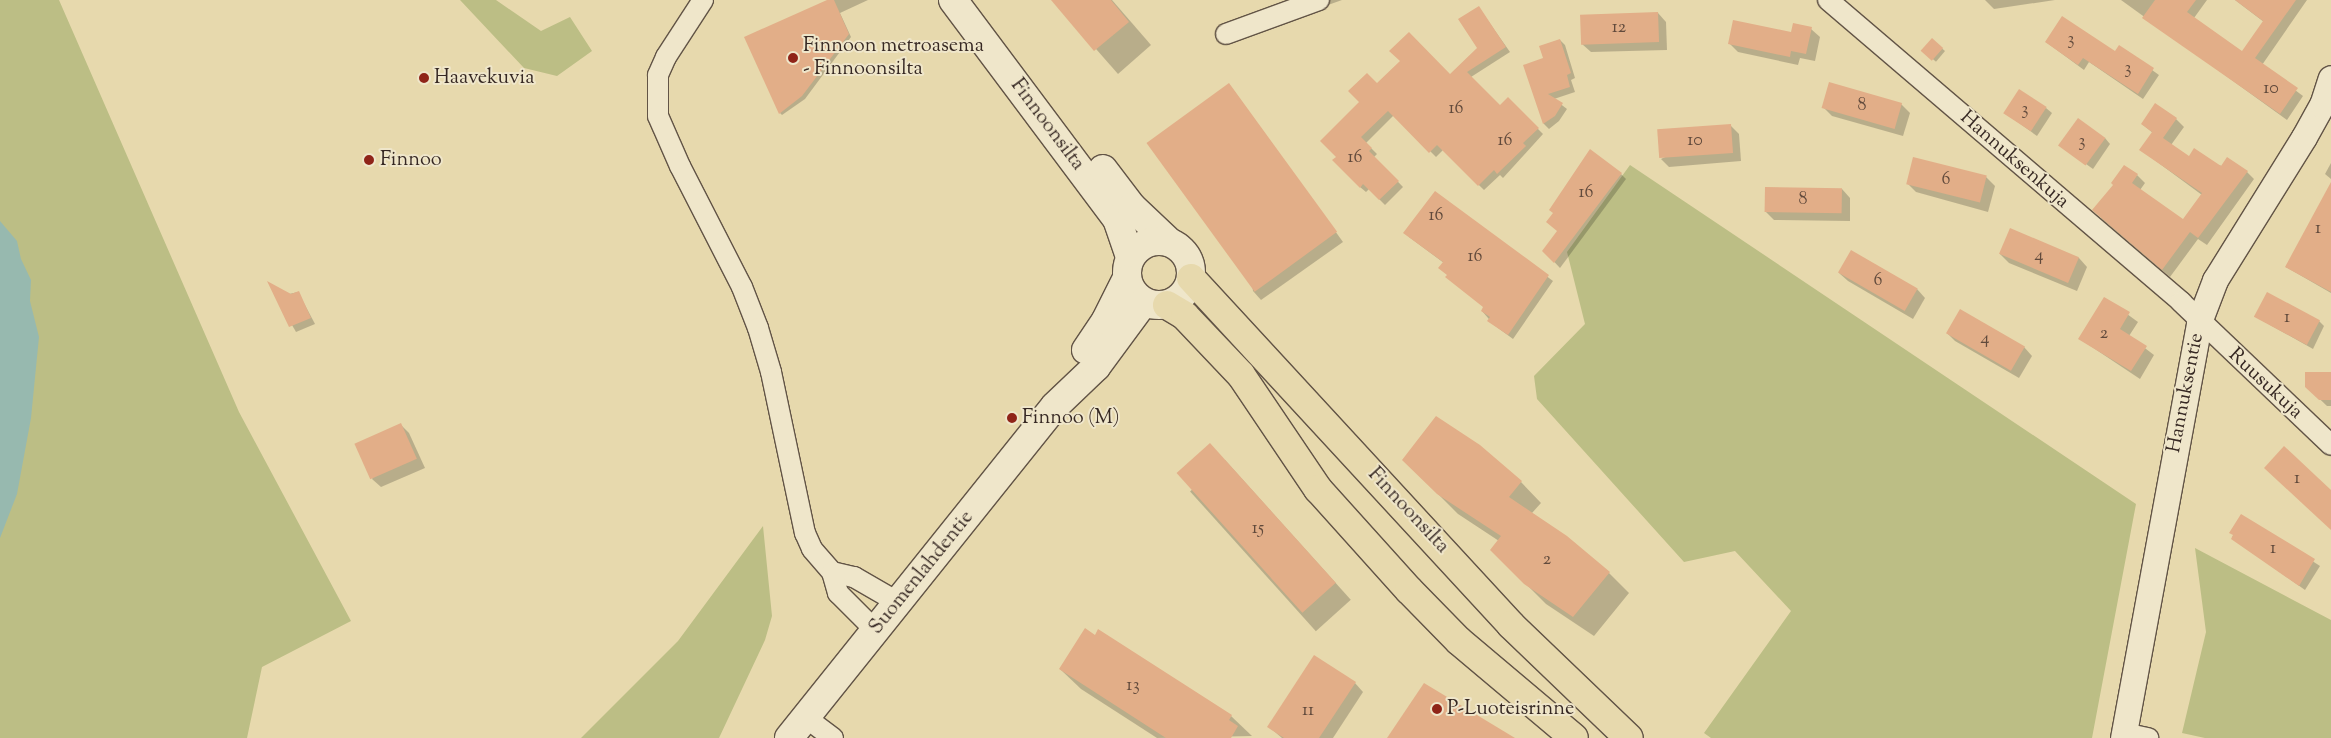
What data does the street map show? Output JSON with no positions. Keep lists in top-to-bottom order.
{
  "streets": {
    "main road": ["Finnoonsilta", "Suomenlahdentie"],
    "street": ["Hannuksenkuja", "Ruusukuja", "Hannuksentie"]
  },
  "crossings": [
    ["Finnoonsilta", "Suomenlahdentie"],
    ["Hannuksenkuja", "Ruusukuja"],
    ["Hannuksenkuja", "Hannuksentie"],
    ["Ruusukuja", "Hannuksentie"]
  ],
  "places": [
    "Finnoon metroasema - Finnoonsilta",
    "Haavekuvia",
    "Finnoo",
    "Finnoo (M)",
    "P-Luoteisrinne"
  ],
  "house_numbers": [
    "12",
    "3",
    "3",
    "10",
    "8",
    "16",
    "3",
    "16",
    "10",
    "3",
    "16",
    "6",
    "16",
    "8",
    "16",
    "1",
    "4",
    "16",
    "6",
    "1",
    "2",
    "4",
    "1",
    "15",
    "1",
    "2",
    "13",
    "11"
  ]
}
